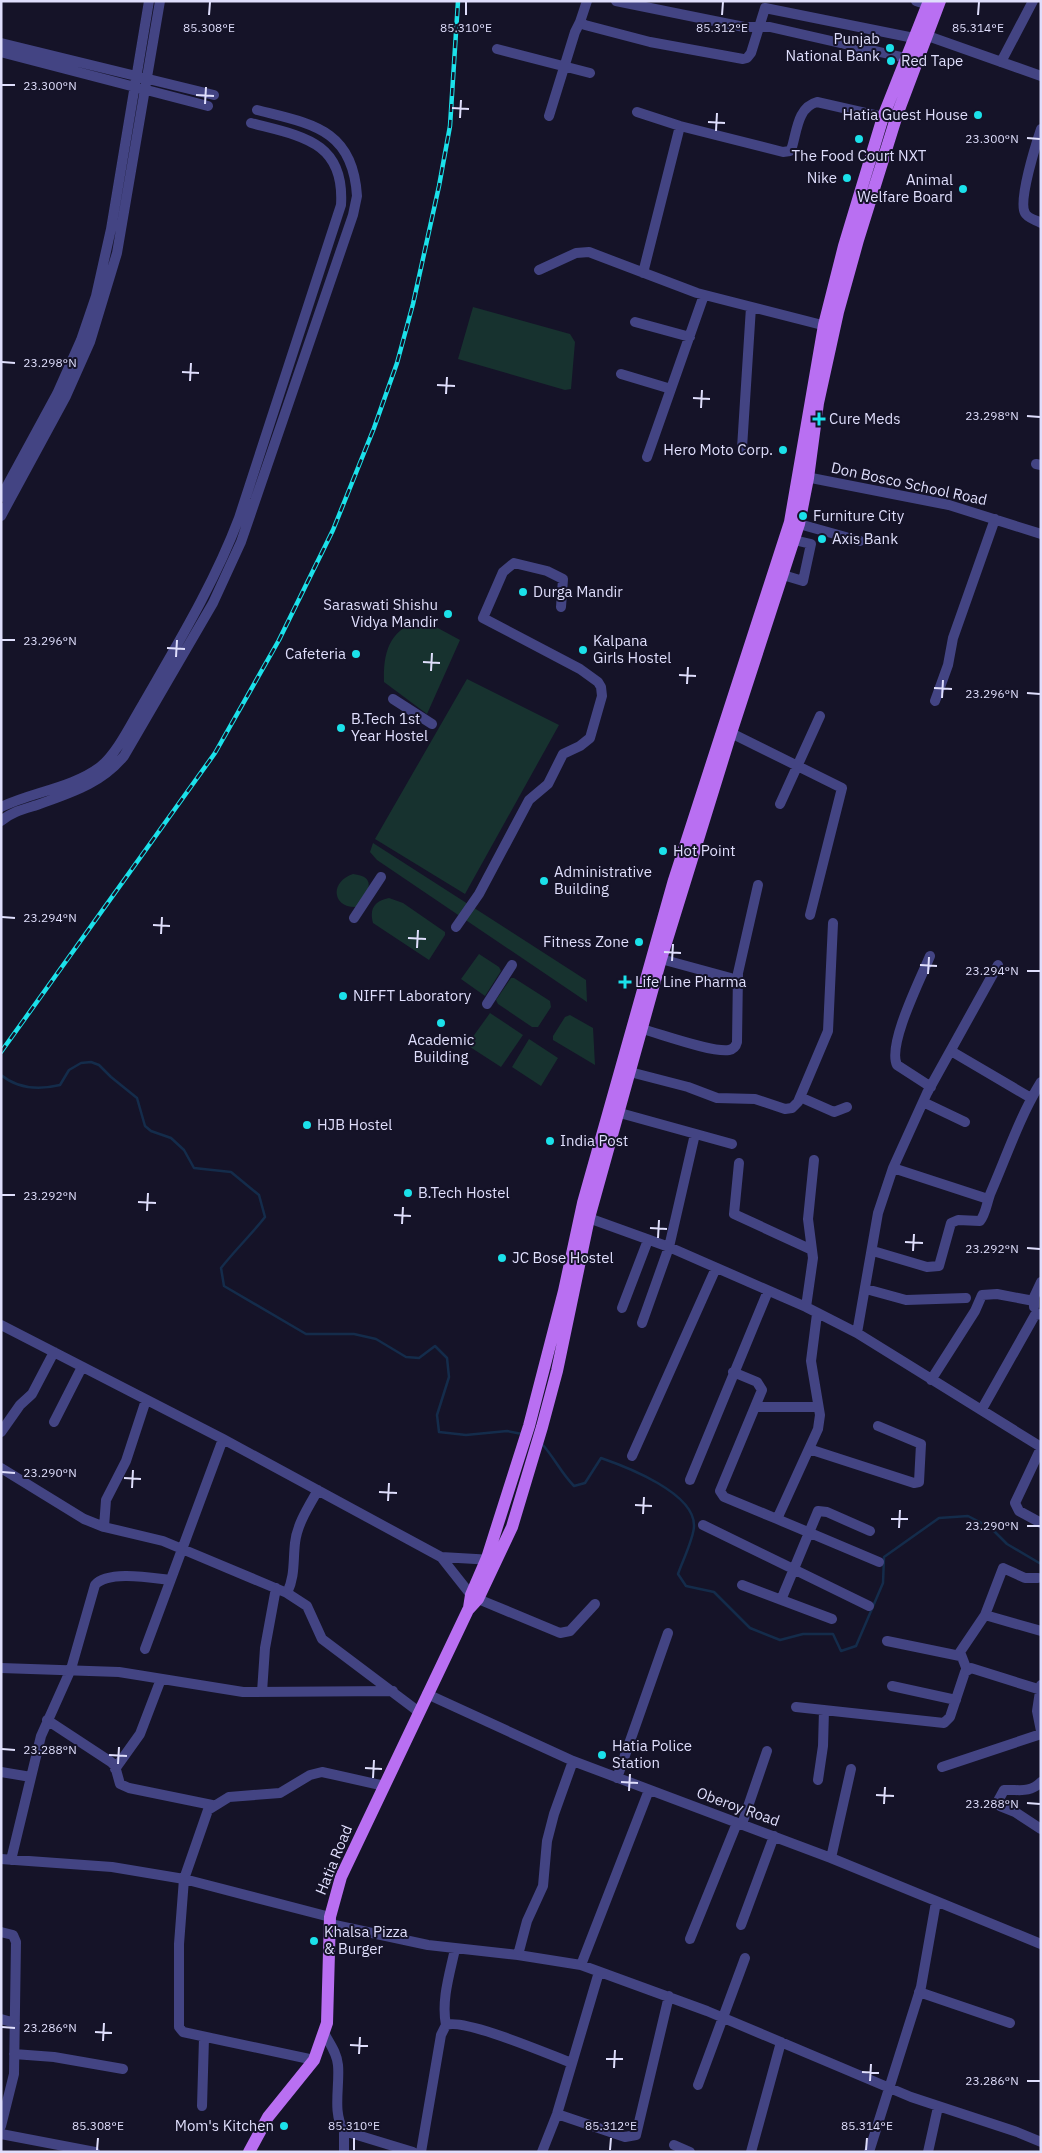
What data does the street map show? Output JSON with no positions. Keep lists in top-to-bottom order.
{
  "streets": {
    "main road": ["Hatia Road"],
    "street": ["Don Bosco School Road", "Oberoy Road"]
  },
  "crossings": [
    ["Oberoy Road", "Hatia Road"]
  ],
  "places": {
    "other": [
      "Punjab National Bank",
      "Red Tape",
      "Hatia Guest House",
      "The Food Court NXT",
      "Nike",
      "Animal Welfare Board",
      "Hero Moto Corp.",
      "Furniture City",
      "Axis Bank",
      "Durga Mandir",
      "Saraswati Shishu Vidya Mandir",
      "Kalpana Girls Hostel",
      "Cafeteria",
      "B.Tech 1st Year Hostel",
      "Hot Point",
      "Administrative Building",
      "Fitness Zone",
      "NIFFT Laboratory",
      "Academic Building",
      "HJB Hostel",
      "India Post",
      "B.Tech Hostel",
      "JC Bose Hostel",
      "Hatia Police Station",
      "Khalsa Pizza & Burger",
      "Mom's Kitchen"
    ],
    "health": ["Cure Meds", "Life Line Pharma"]
  },
  "coordinates": [
    "85.308°E",
    "85.310°E",
    "85.312°E",
    "85.314°E",
    "23.300°N",
    "23.298°N",
    "23.296°N",
    "23.294°N",
    "23.292°N",
    "23.290°N",
    "23.288°N",
    "23.286°N"
  ]
}
